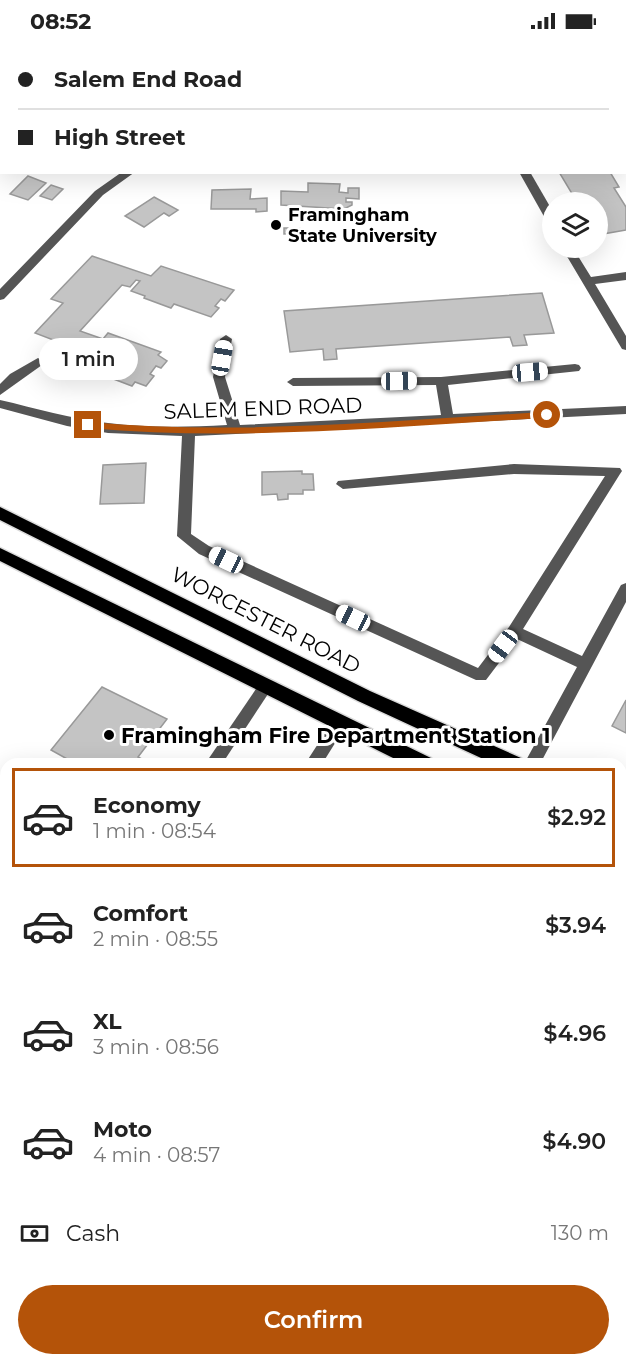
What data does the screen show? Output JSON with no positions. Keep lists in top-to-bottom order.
{
  "streets": {
    "highway": ["WORCESTER ROAD"],
    "street": ["SALEM END ROAD"]
  },
  "places": ["Framingham State University", "Framingham Fire Department Station 1"],
  "page": {
    "status": "08:52",
    "banner": ["Salem End Road", "High Street"],
    "bubble": "1 min",
    "list": [
      {
        "name": "Economy",
        "note": "1 min · 08:54",
        "value": "$2.92"
      },
      {
        "name": "Comfort",
        "note": "2 min · 08:55",
        "value": "$3.94"
      },
      {
        "name": "XL",
        "note": "3 min · 08:56",
        "value": "$4.96"
      },
      {
        "name": "Moto",
        "note": "4 min · 08:57",
        "value": "$4.90"
      }
    ],
    "pay": ["Cash", "130 m"],
    "buttons": "Confirm"
  }
}
